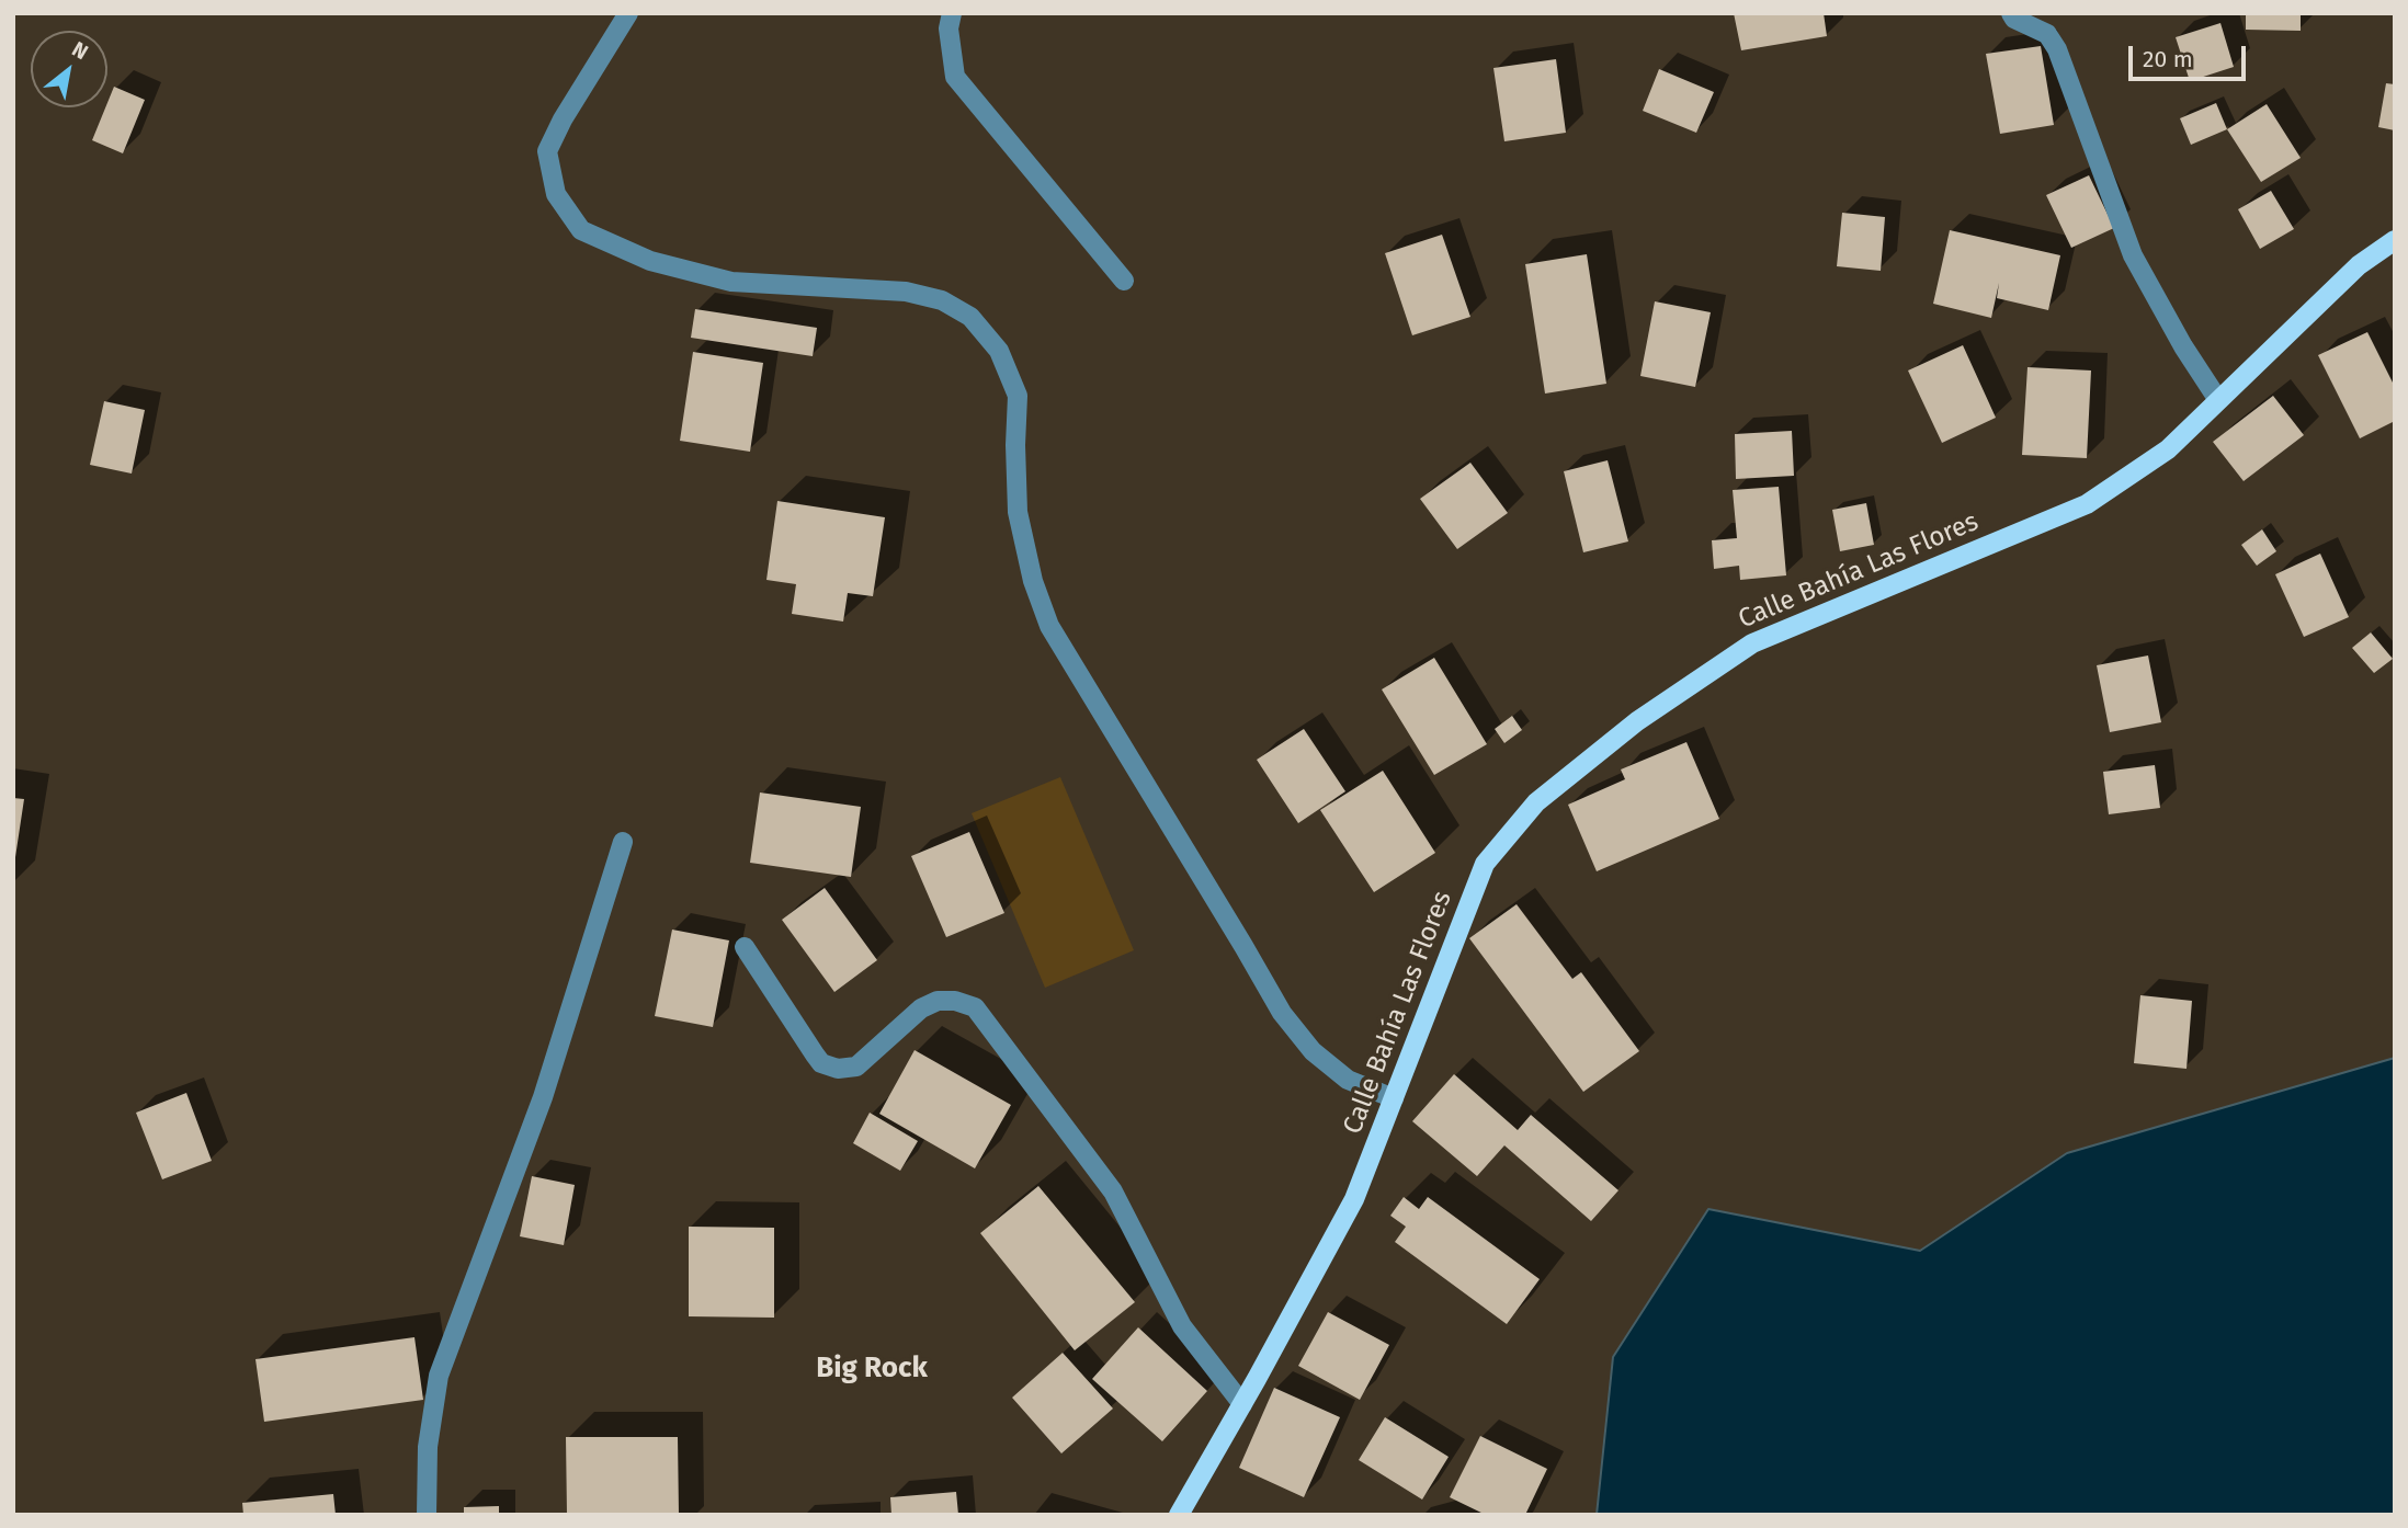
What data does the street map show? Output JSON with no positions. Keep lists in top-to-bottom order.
{
  "streets": {
    "main road": ["Calle Bahía Las Flores"]
  },
  "districts": ["Big Rock"],
  "scale_bar": "20 m",
  "north": "top right"
}
